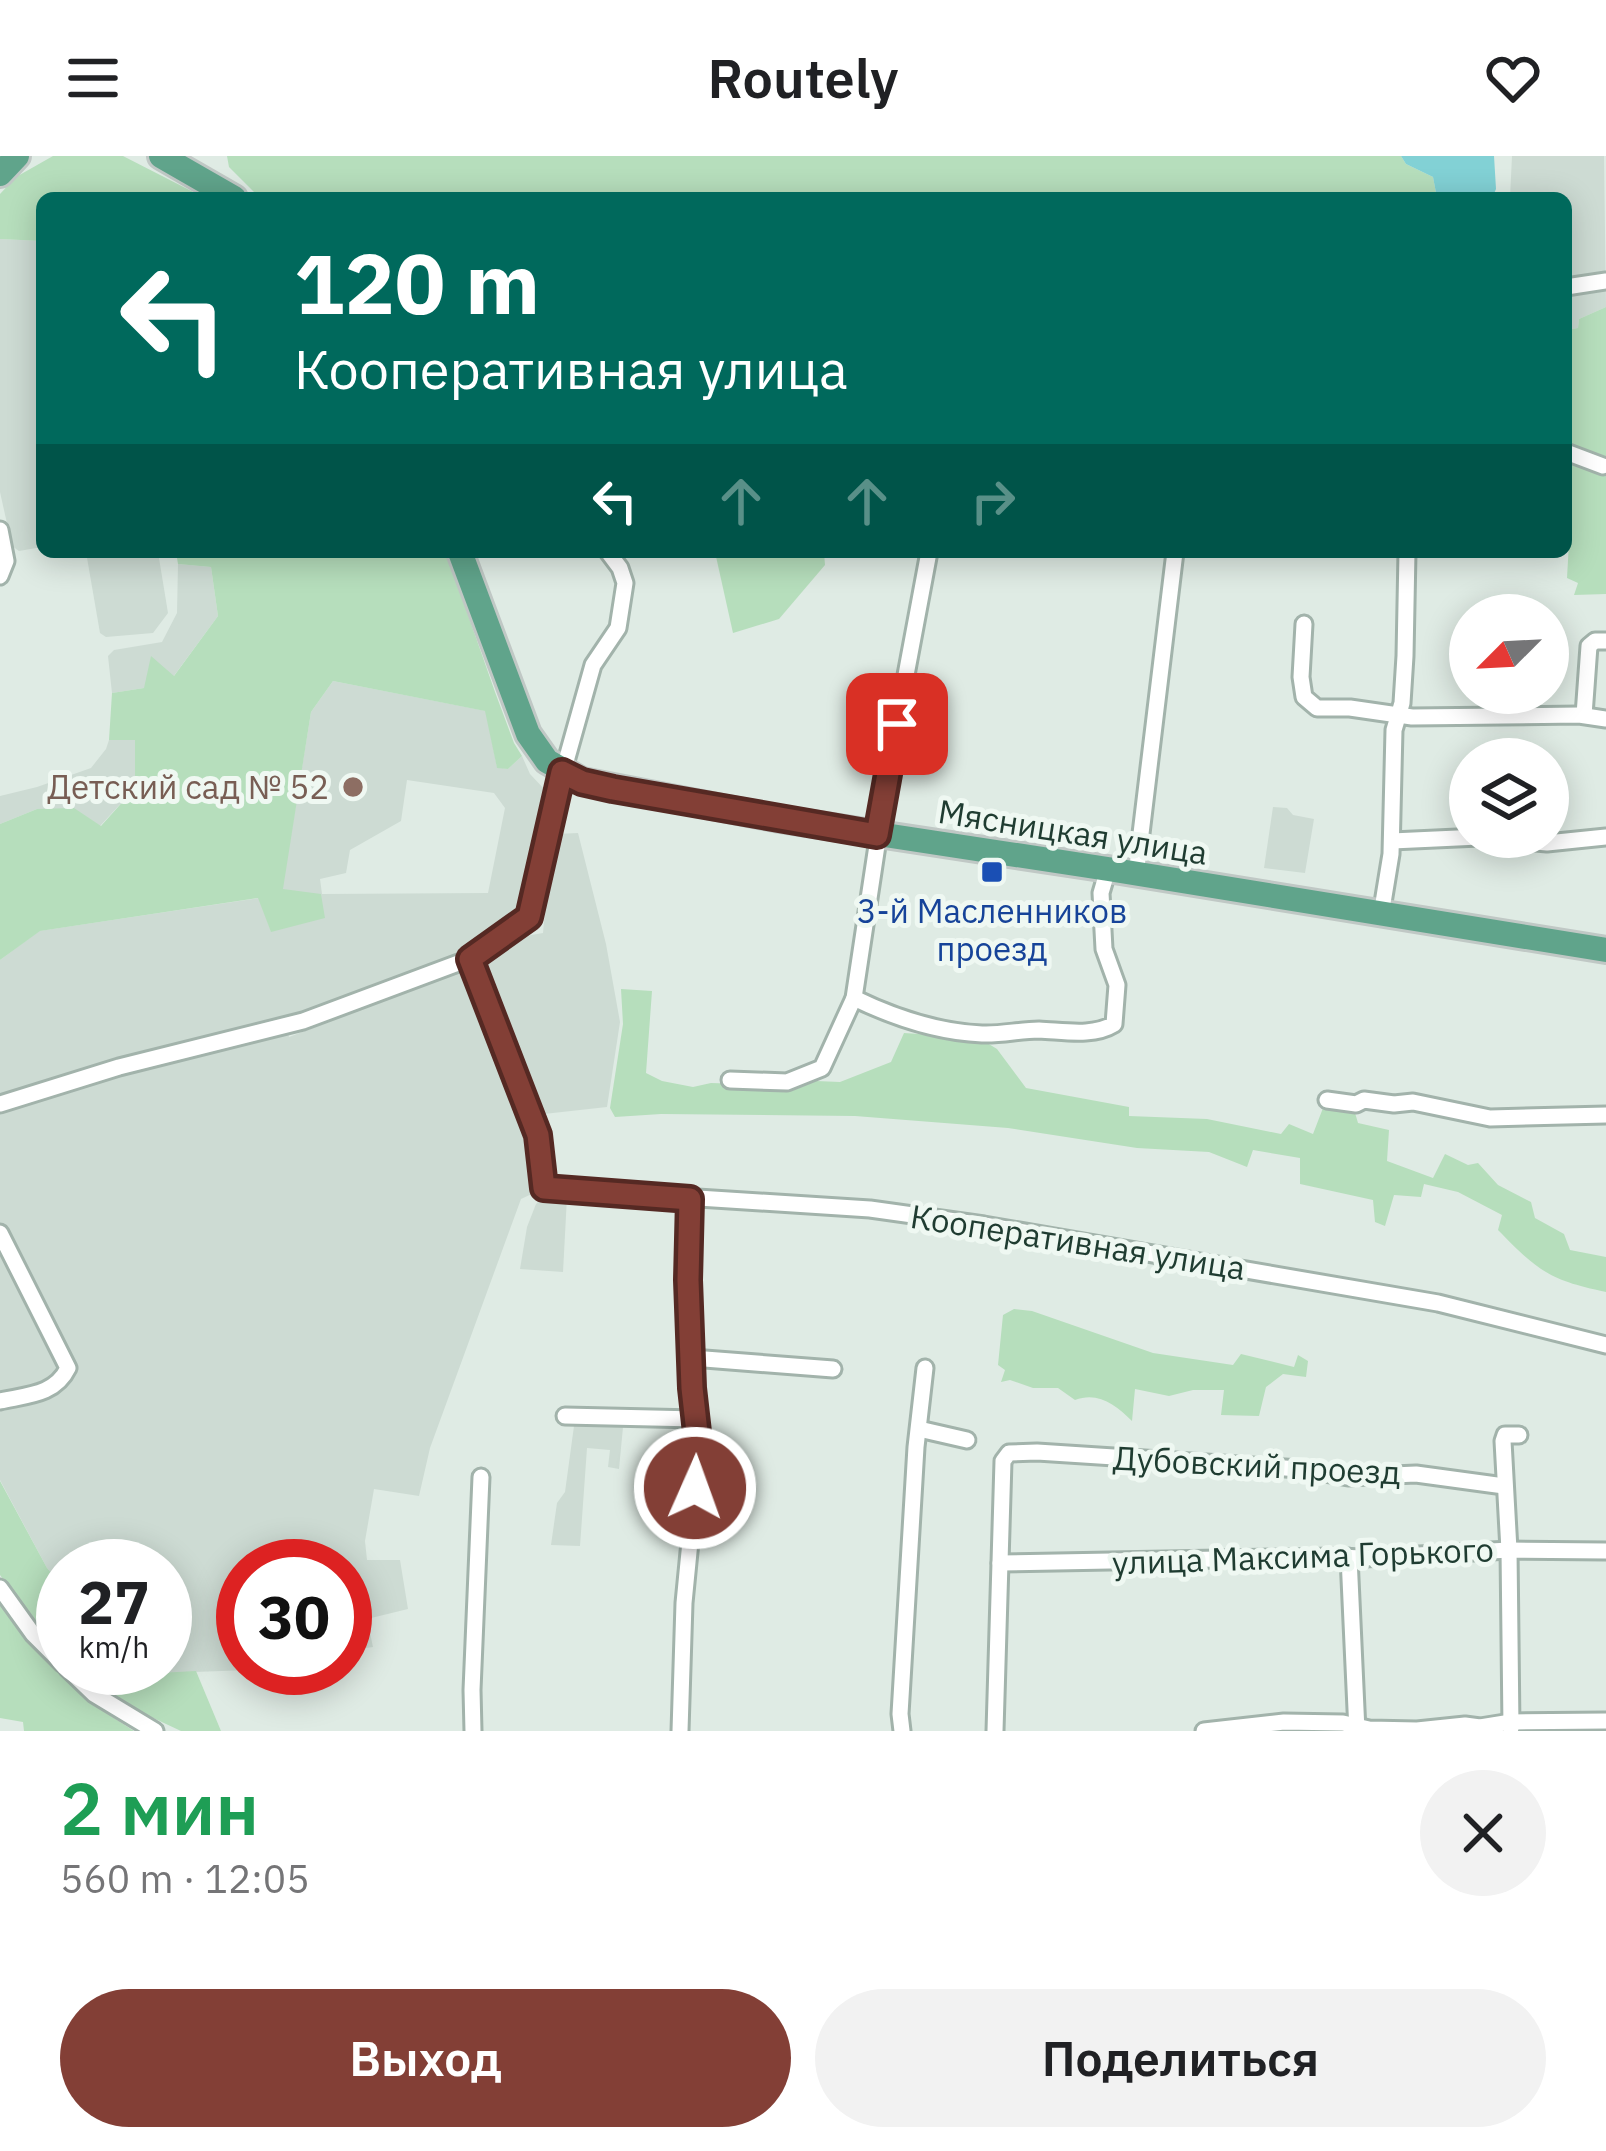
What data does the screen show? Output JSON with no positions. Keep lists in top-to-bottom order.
{
  "streets": {
    "main road": ["Мясницкая улица"],
    "street": ["Кооперативная улица", "Дубовский проезд", "улица Максима Горького"]
  },
  "crossings": [
    ["Дубовский проезд", "улица Максима Горького"]
  ],
  "places": {
    "other": ["Детский сад № 52"],
    "transit": ["3-й Масленников проезд"]
  },
  "north": "bottom left",
  "page": {
    "header": "Routely",
    "turn": ["120 m", "Кооперативная улица"],
    "speed": "27 km/h",
    "limit": "30",
    "heading": ["2 мин", "560 m · 12:05"],
    "buttons": ["Выход", "Поделиться"]
  }
}
